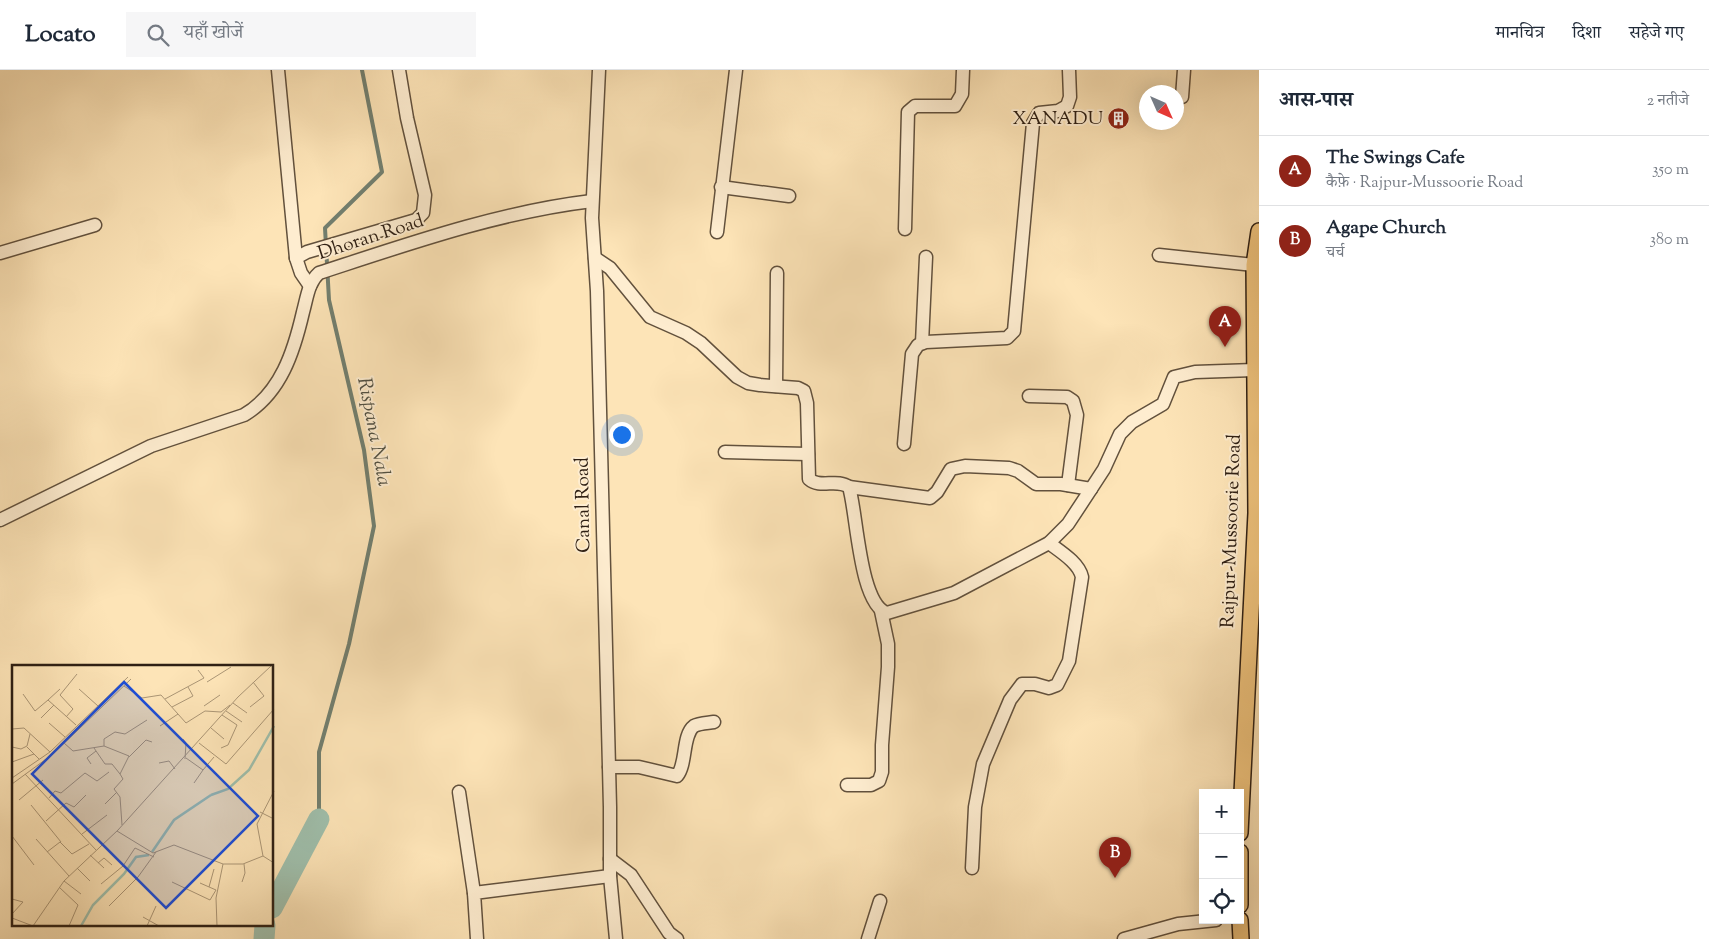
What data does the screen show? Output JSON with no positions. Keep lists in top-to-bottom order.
{
  "streets": {
    "main road": ["Rajpur-Mussoorie Road"],
    "street": ["Dhoran Road", "Canal Road"]
  },
  "crossings": [
    ["Dhoran Road", "Canal Road"]
  ],
  "water": ["Rispana Nala"],
  "places": {
    "building": ["XANADU"]
  },
  "north": "bottom right",
  "page": {
    "header": "Locato",
    "search": "यहाँ खोजें",
    "nav": ["मानचित्र", "दिशा", "सहेजे गए"],
    "heading": ["आस-पास", "2 नतीजे"],
    "list": [
      {
        "mark": "A",
        "name": "The Swings Cafe",
        "note": "कैफ़े · Rajpur-Mussoorie Road",
        "value": "350 m"
      },
      {
        "mark": "B",
        "name": "Agape Church",
        "note": "चर्च",
        "value": "380 m"
      }
    ],
    "pins": ["A", "B"],
    "map_buttons": ["+", "−"]
  }
}
